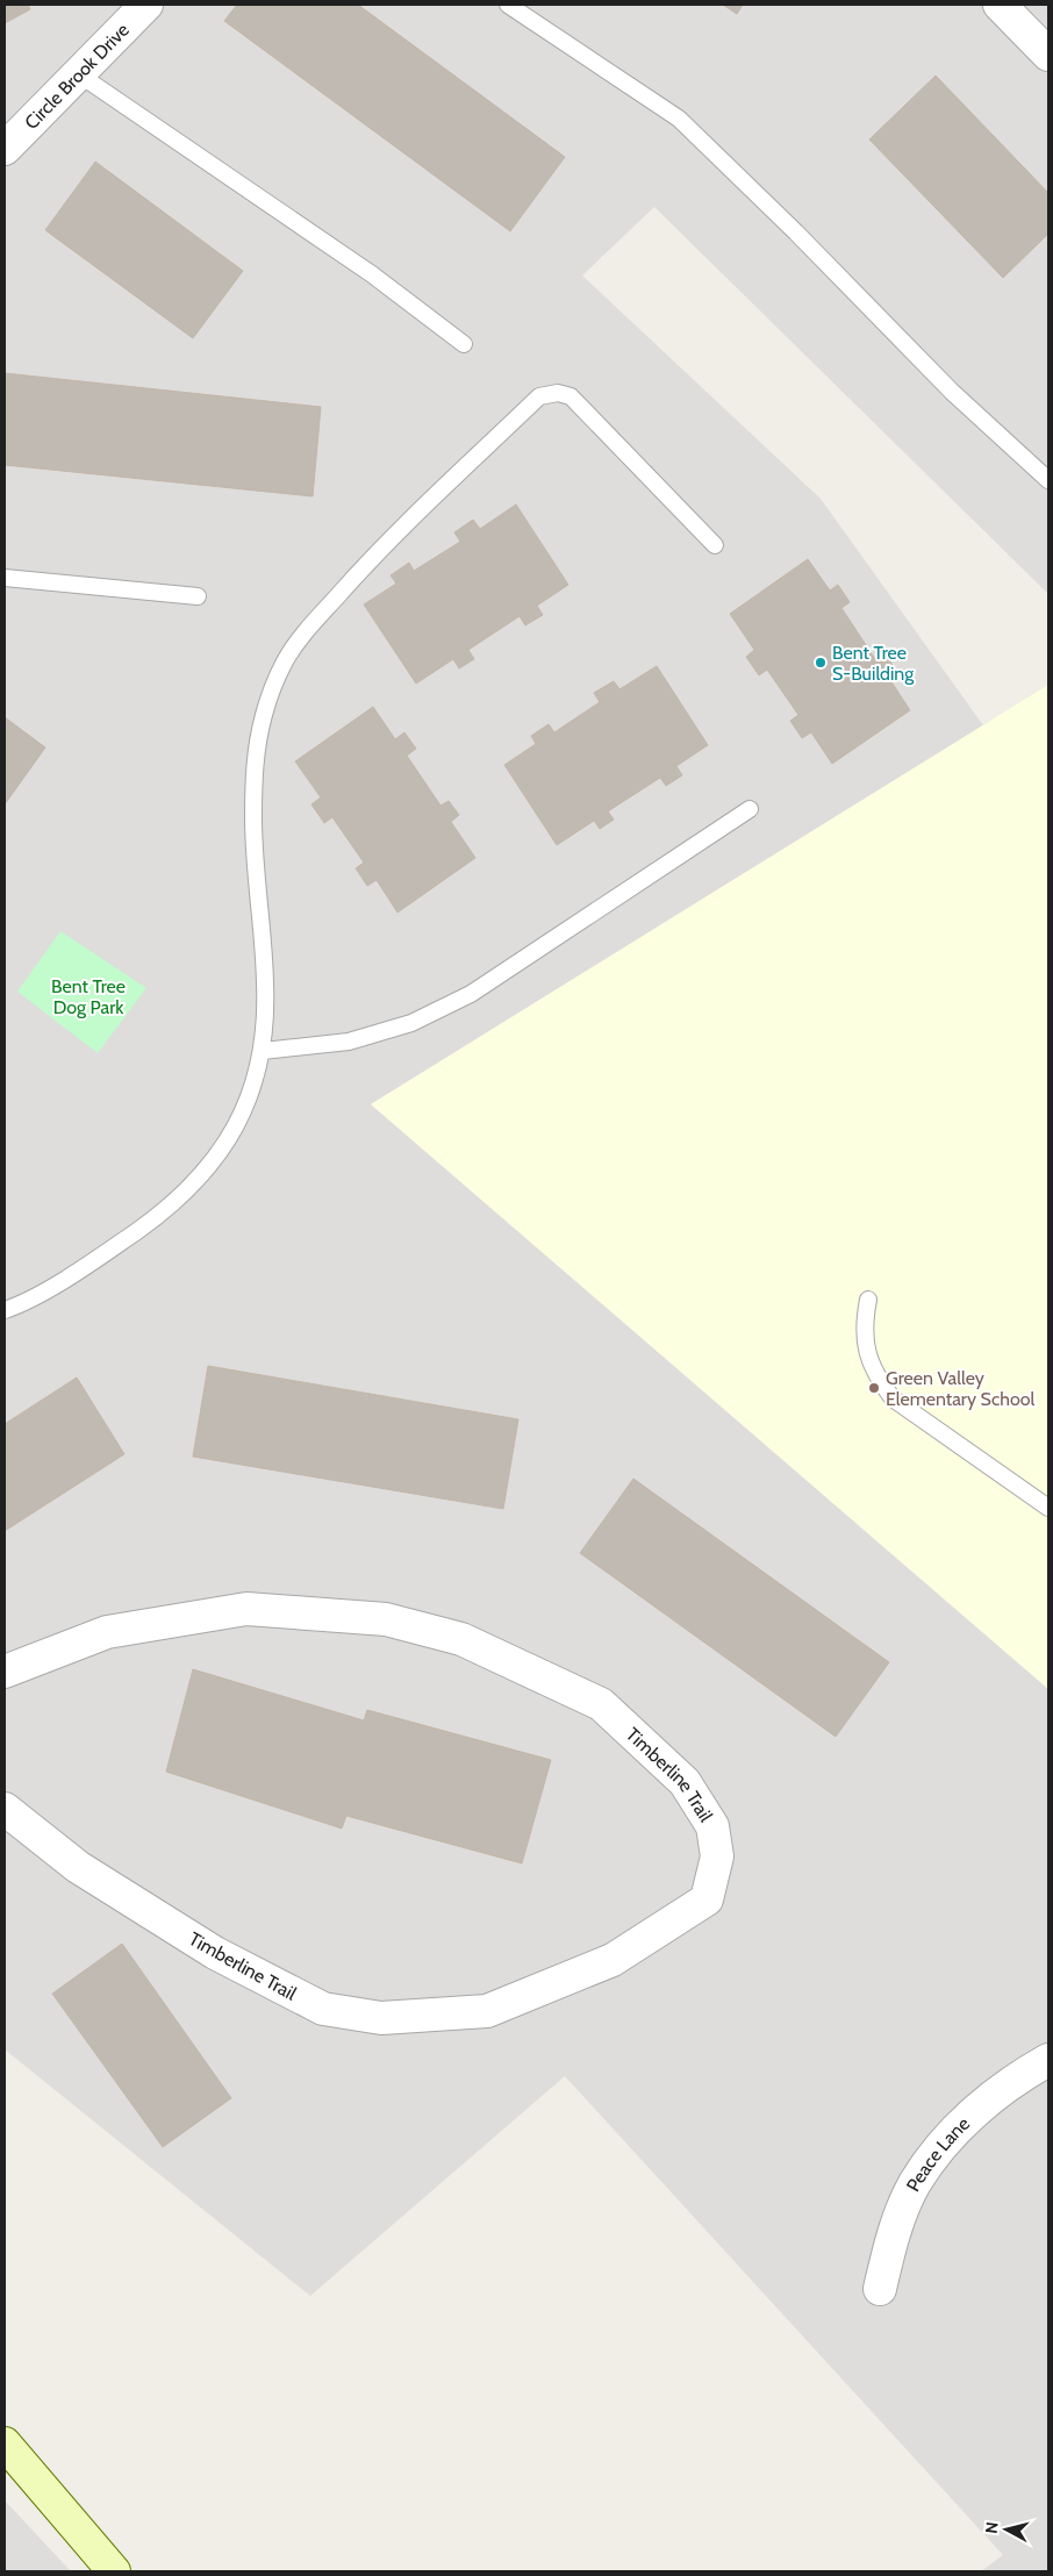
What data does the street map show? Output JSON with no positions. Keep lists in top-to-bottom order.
{
  "streets": {
    "street": ["Circle Brook Drive", "Timberline Trail", "Peace Lane"]
  },
  "parks": ["Bent Tree Dog Park"],
  "places": ["Bent Tree S-Building", "Green Valley Elementary School"],
  "north": "left"
}
